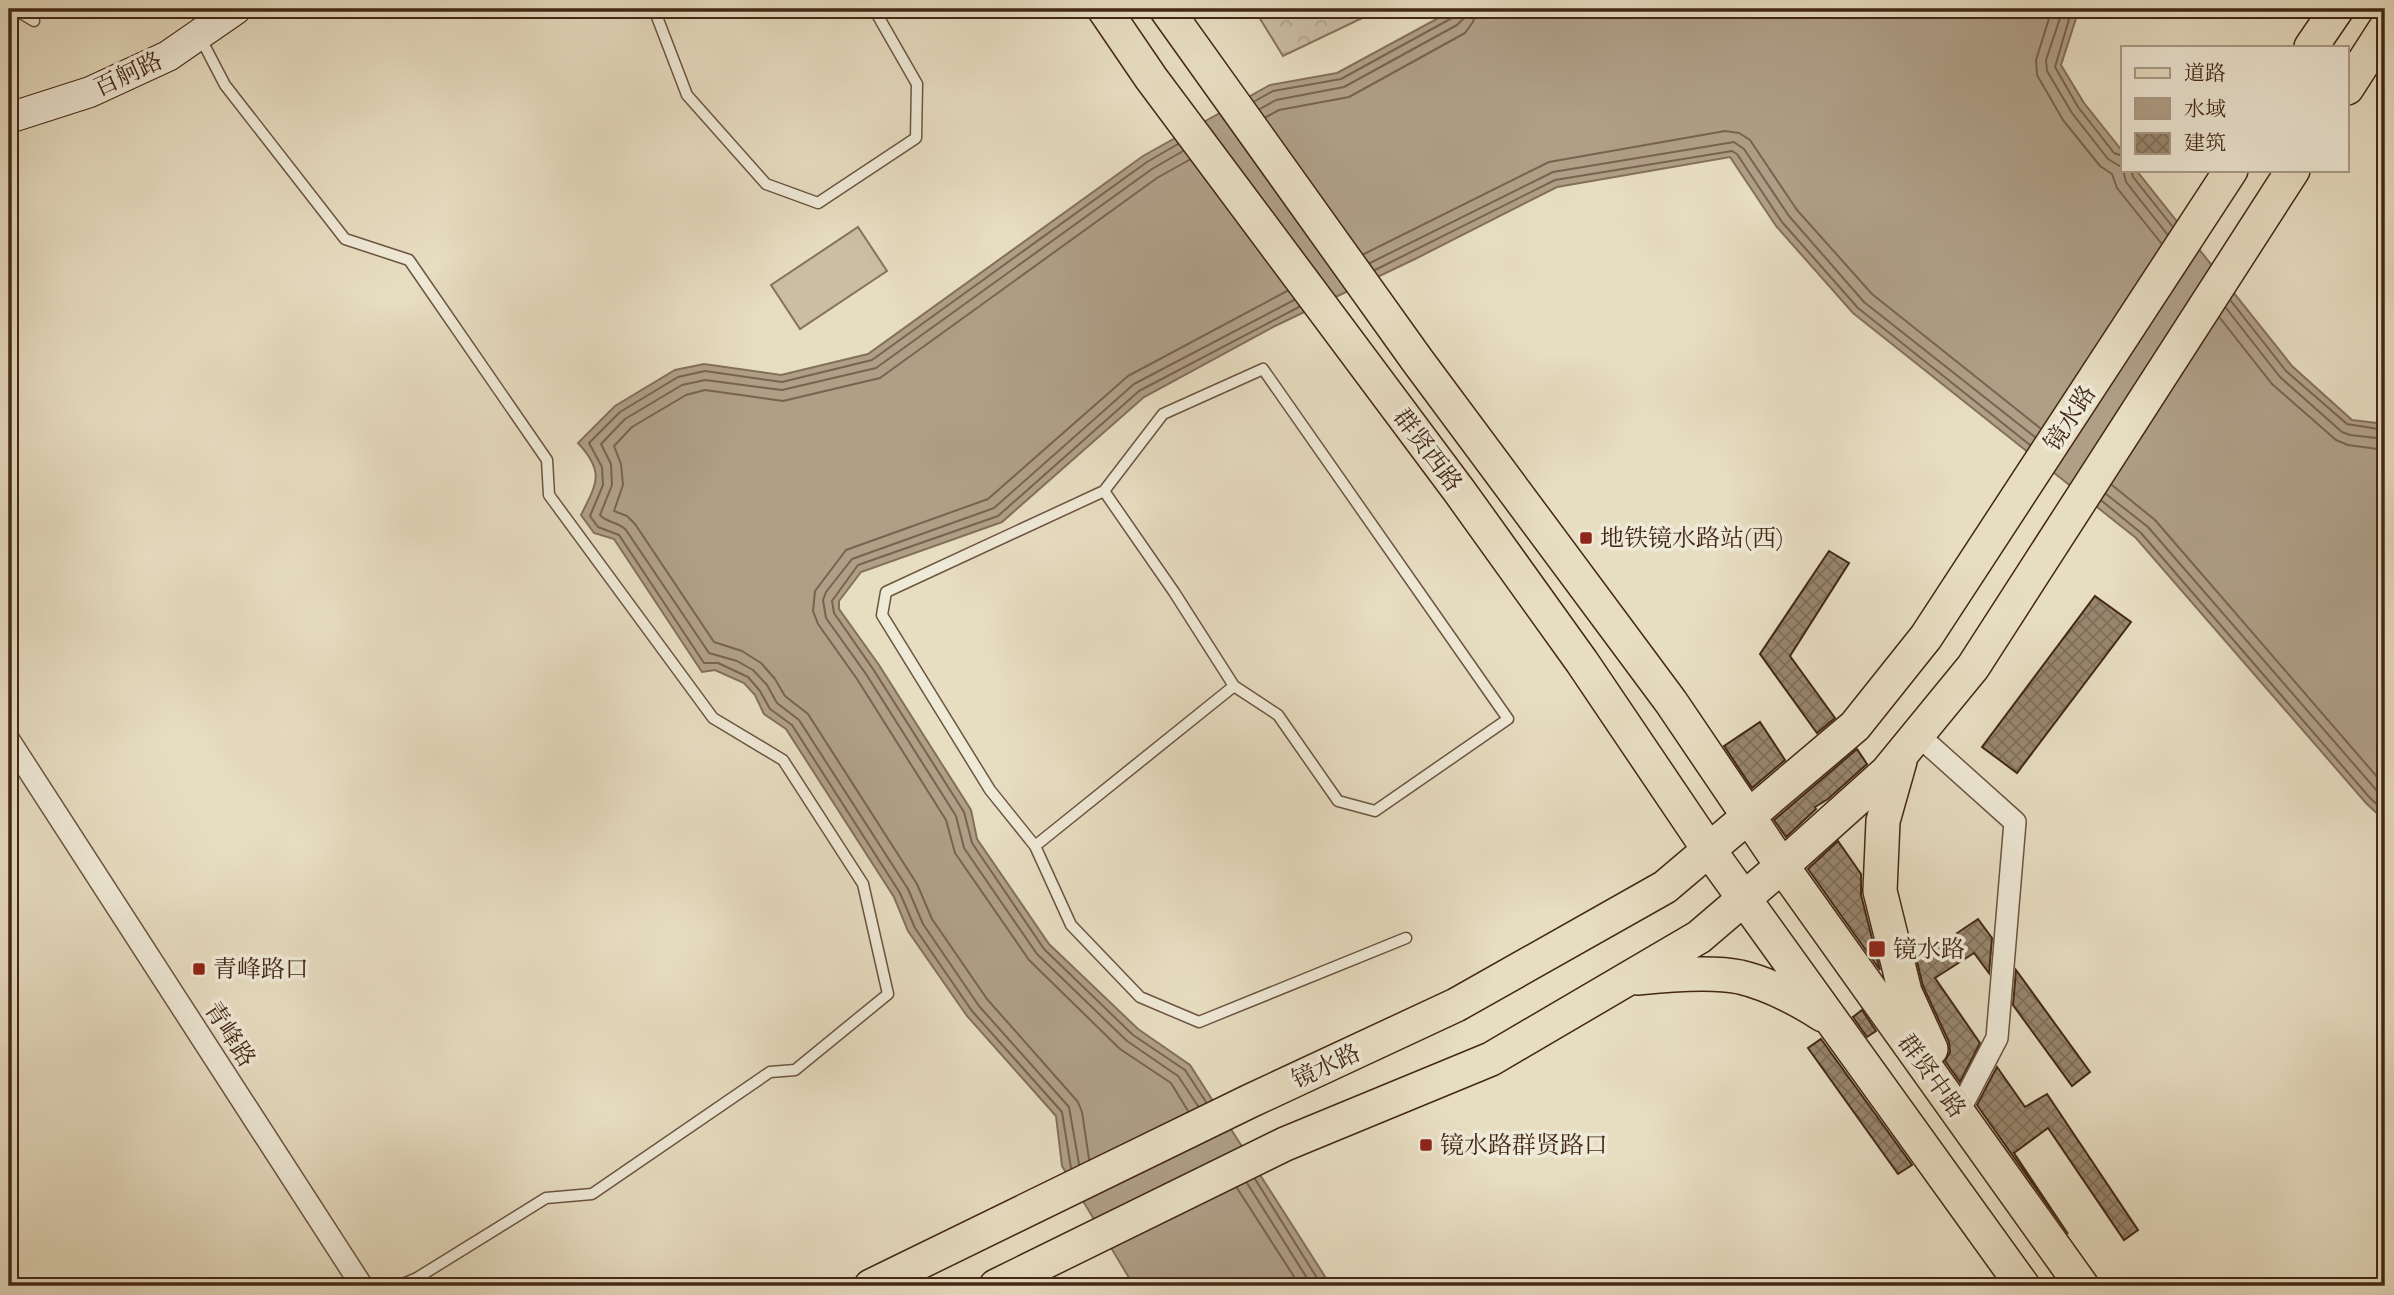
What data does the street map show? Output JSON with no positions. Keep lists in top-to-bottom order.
{
  "streets": {
    "main road": ["镜水路", "群贤西路", "群贤中路"],
    "street": ["百舸路", "青峰路"]
  },
  "crossings": [
    ["镜水路", "群贤西路"],
    ["群贤西路", "群贤中路"]
  ],
  "places": {
    "transit": [
      "地铁镜水路站(西)",
      "镜水路",
      "青峰路口",
      "镜水路群贤路口"
    ]
  },
  "legend": ["道路", "水域", "建筑"]
}
